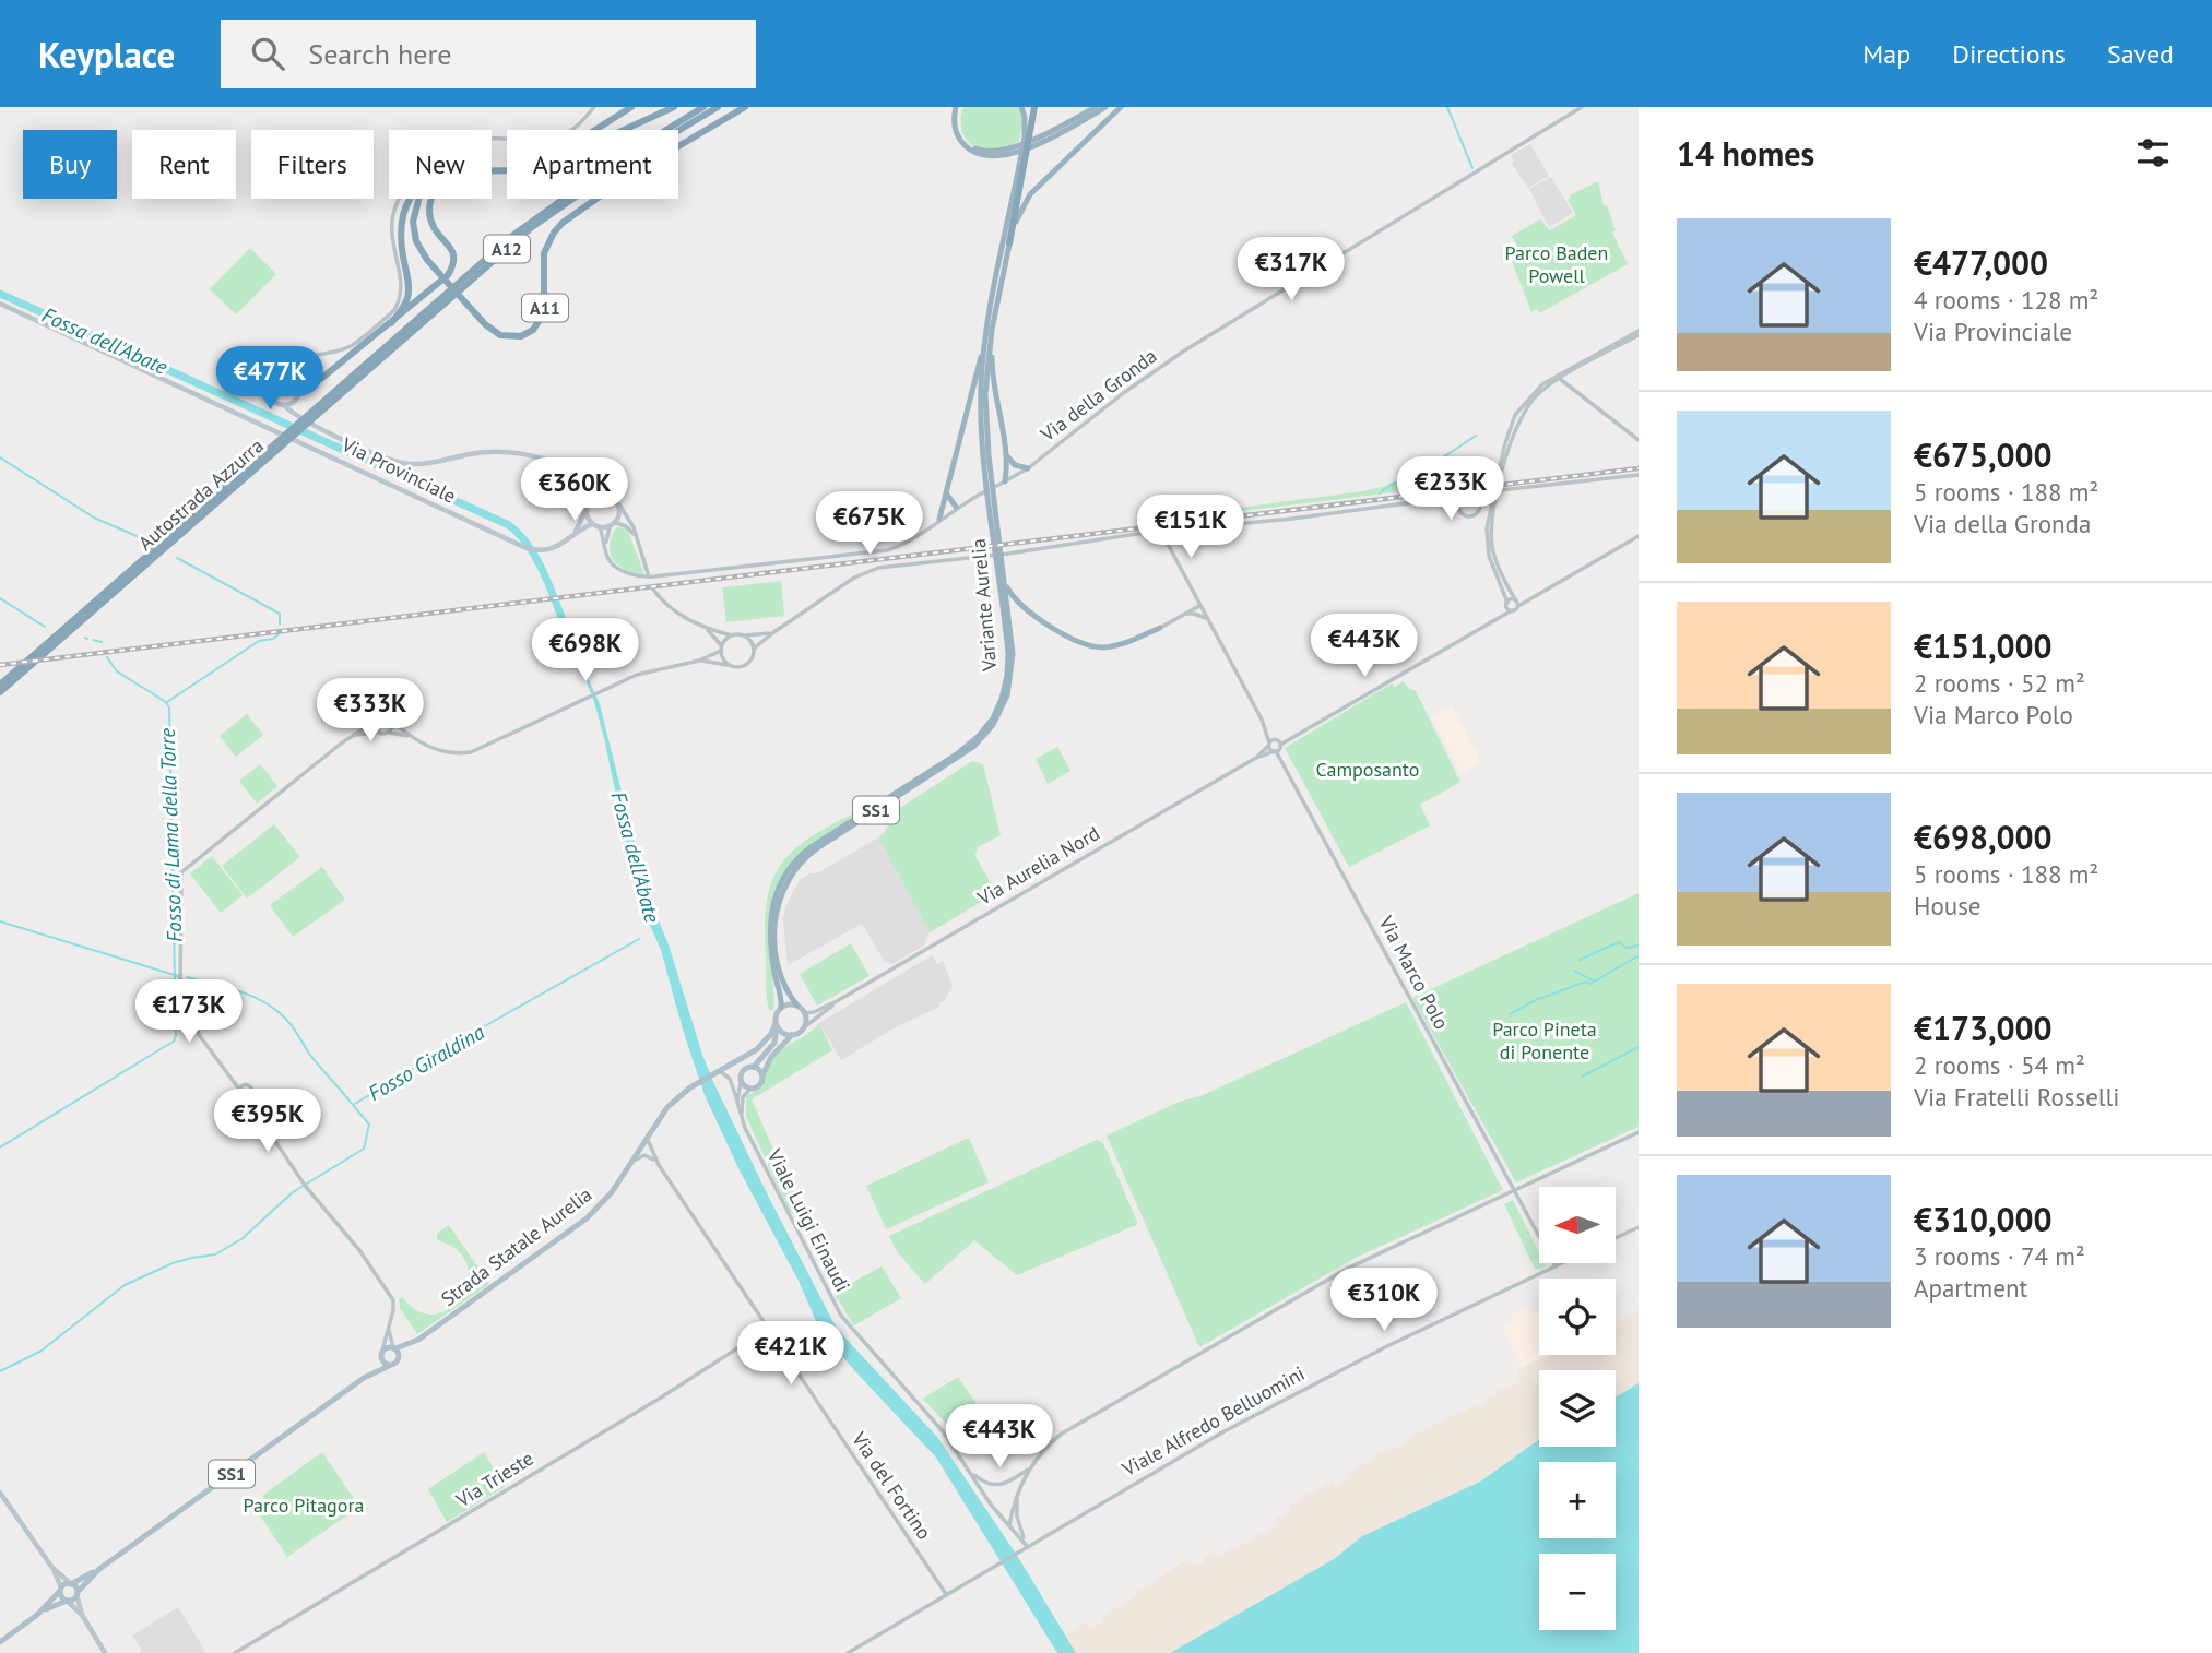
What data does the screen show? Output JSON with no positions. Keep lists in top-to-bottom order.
{
  "streets": {
    "highway": [
      "A12",
      "A11",
      "Autostrada Azzurra",
      "Variante Aurelia",
      "SS1"
    ],
    "main road": ["Via Provinciale", "Strada Statale Aurelia"],
    "street": [
      "Via della Gronda",
      "Via Aurelia Nord",
      "Via Marco Polo",
      "Viale Luigi Einaudi",
      "Viale Alfredo Belluomini",
      "Via Trieste",
      "Via del Fortino"
    ]
  },
  "crossings": [
    ["Via della Gronda", "Via Provinciale"],
    ["Variante Aurelia", "SS1"],
    ["Variante Aurelia", "Via Aurelia Nord"],
    ["SS1", "Via Aurelia Nord"],
    ["SS1", "Strada Statale Aurelia"],
    ["Via Aurelia Nord", "Via Marco Polo"],
    ["Via Marco Polo", "Viale Alfredo Belluomini"],
    ["Viale Luigi Einaudi", "Strada Statale Aurelia"],
    ["Viale Luigi Einaudi", "Viale Alfredo Belluomini"],
    ["Strada Statale Aurelia", "Via del Fortino"],
    ["Viale Alfredo Belluomini", "Via del Fortino"],
    ["Via Trieste", "Via del Fortino"]
  ],
  "water": ["Fossa dell'Abate", "Fosso di Lama della Torre", "Fosso Giraldina"],
  "parks": [
    "Parco Baden Powell",
    "Camposanto",
    "Parco Pineta di Ponente",
    "Parco Pitagora"
  ],
  "north": "left",
  "page": {
    "header": "Keyplace",
    "search": "Search here",
    "nav": ["Map", "Directions", "Saved"],
    "heading": "14 homes",
    "chip": [
      "Buy",
      "Rent",
      "Filters",
      "New",
      "Apartment"
    ],
    "list": [
      {
        "name": "€477,000",
        "note": "4 rooms · 128 m² · Via Provinciale"
      },
      {
        "name": "€675,000",
        "note": "5 rooms · 188 m² · Via della Gronda"
      },
      {
        "name": "€151,000",
        "note": "2 rooms · 52 m² · Via Marco Polo"
      },
      {
        "name": "€698,000",
        "note": "5 rooms · 188 m² · House"
      },
      {
        "name": "€173,000",
        "note": "2 rooms · 54 m² · Via Fratelli Rosselli"
      },
      {
        "name": "€310,000",
        "note": "3 rooms · 74 m² · Apartment"
      }
    ],
    "price": [
      "€317K",
      "€477K",
      "€233K",
      "€360K",
      "€675K",
      "€151K",
      "€443K",
      "€698K",
      "€333K",
      "€173K",
      "€395K",
      "€310K",
      "€421K",
      "€443K"
    ],
    "map_buttons": ["+", "−"]
  }
}
